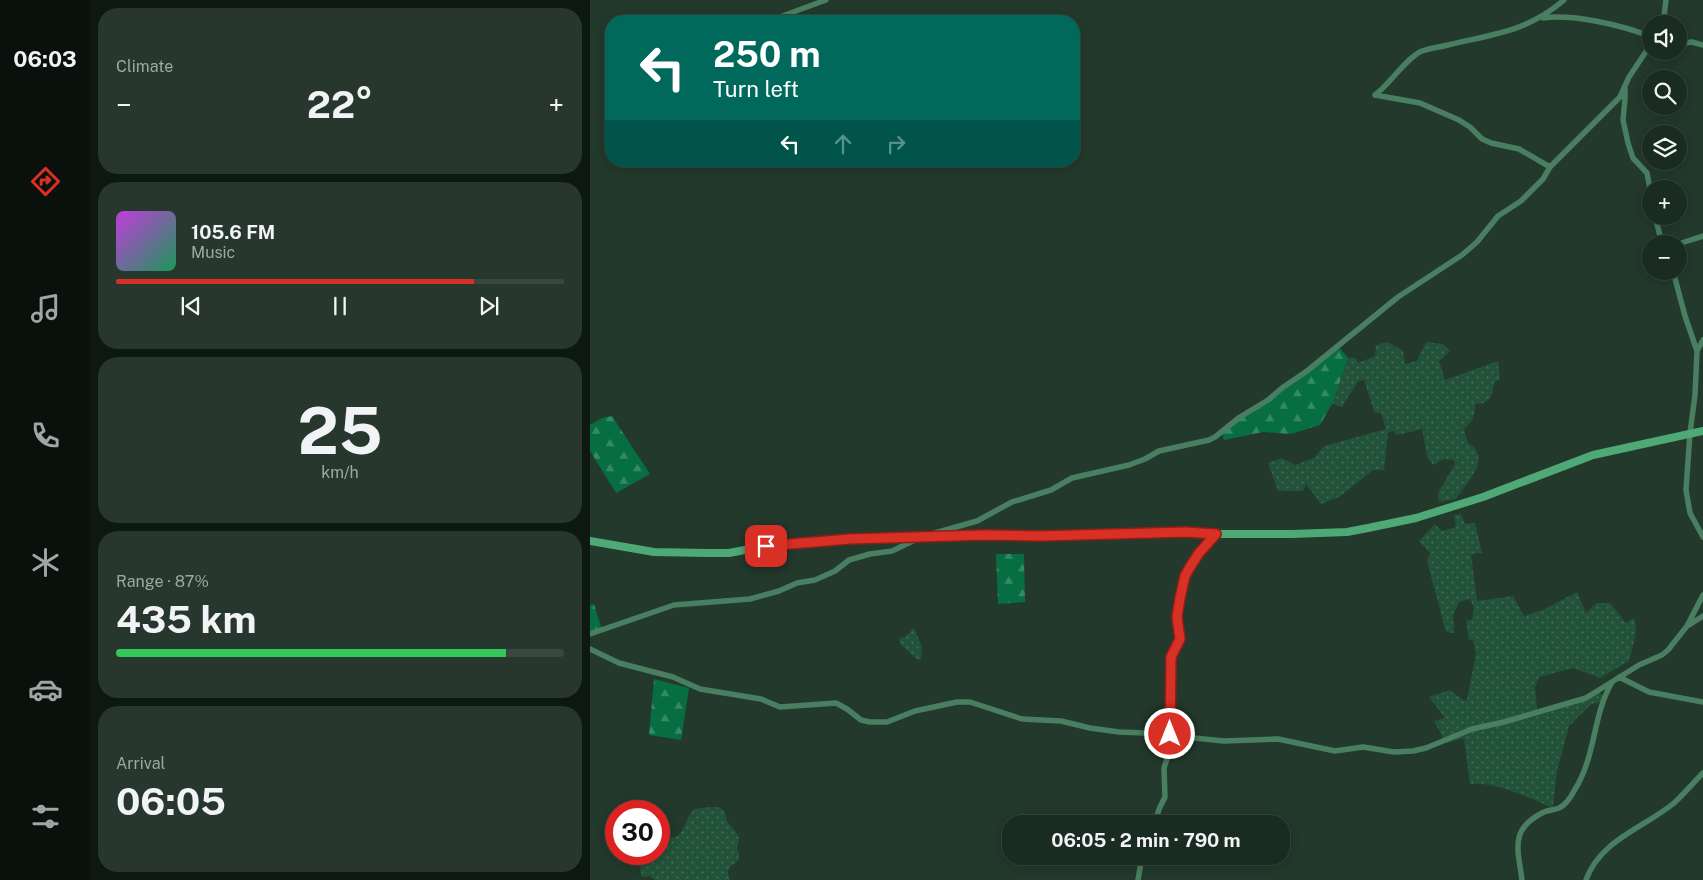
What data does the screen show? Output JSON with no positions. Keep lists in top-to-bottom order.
{
  "page": {
    "tabs": "06:03",
    "tile": [
      "Climate",
      ["25", "km/h"],
      ["Range · 87%", "435 km"],
      ["Arrival", "06:05"]
    ],
    "map_buttons": ["+", "−"],
    "turn": ["250 m", "Turn left"],
    "heat": ["−", "22°", "+"],
    "song": ["105.6 FM", "Music"],
    "limit": "30",
    "trip": "06:05 · 2 min · 790 m"
  }
}
